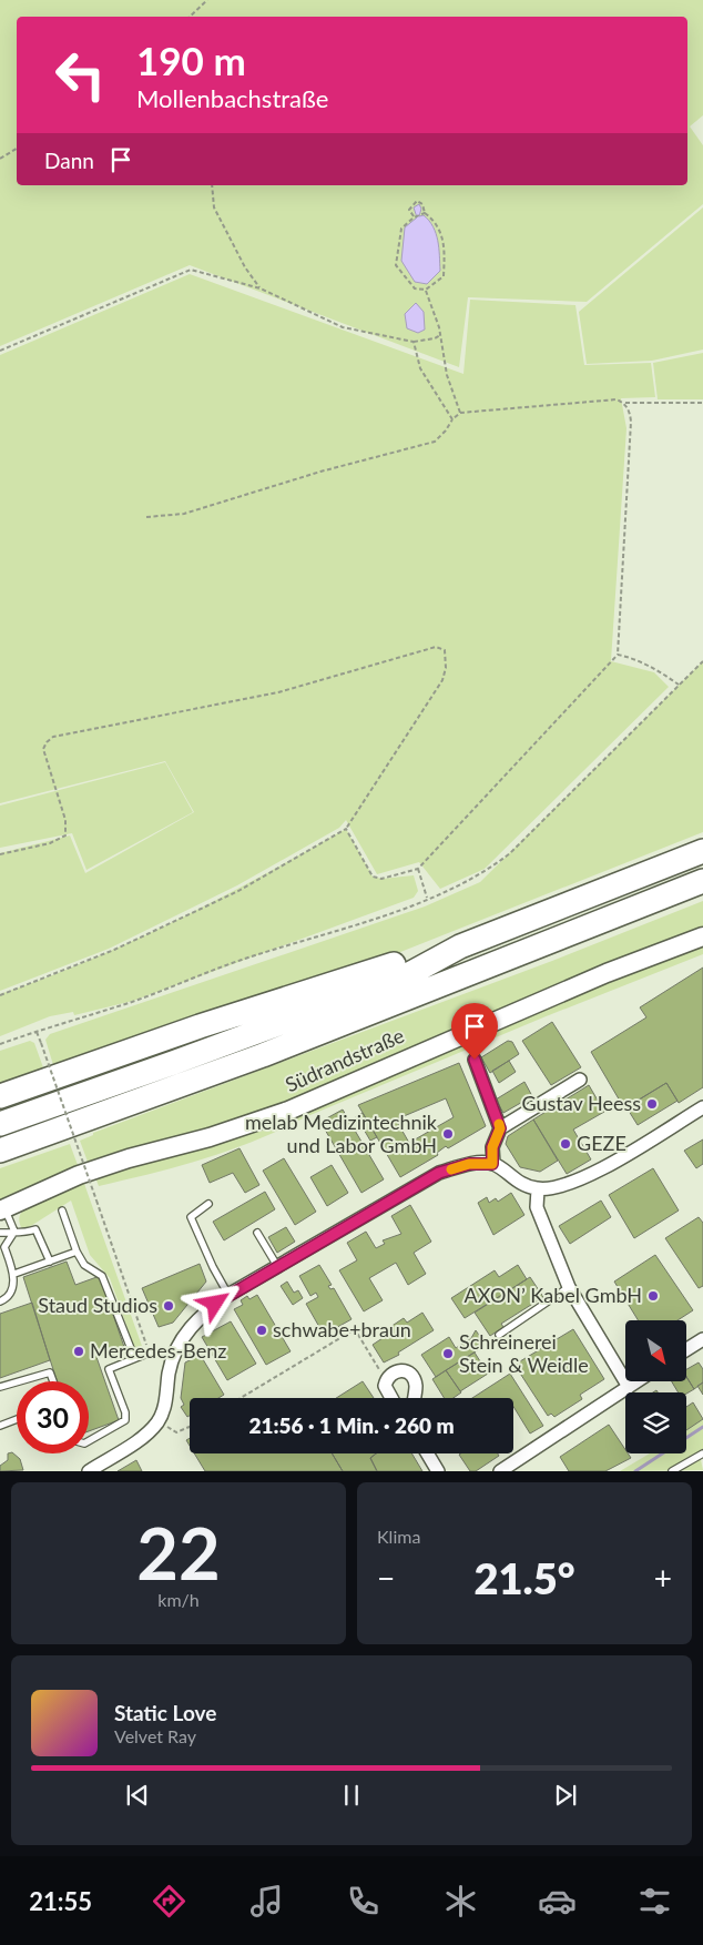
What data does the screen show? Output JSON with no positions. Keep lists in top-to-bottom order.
{
  "streets": {
    "main road": ["Südrandstraße"]
  },
  "places": [
    "Gustav Heess",
    "melab Medizintechnik und Labor GmbH",
    "GEZE",
    "AXON’ Kabel GmbH",
    "Staud Studios",
    "schwabe+braun",
    "Mercedes-Benz",
    "Schreinerei Stein & Weidle"
  ],
  "north": "bottom right",
  "page": {
    "turn": ["190 m", "Mollenbachstraße"],
    "then": "Dann",
    "limit": "30",
    "trip": "21:56 · 1 Min. · 260 m",
    "tile": [
      ["22", "km/h"],
      "Klima"
    ],
    "heat": ["−", "21.5°", "+"],
    "song": ["Static Love", "Velvet Ray"],
    "tabs": "21:55"
  }
}
